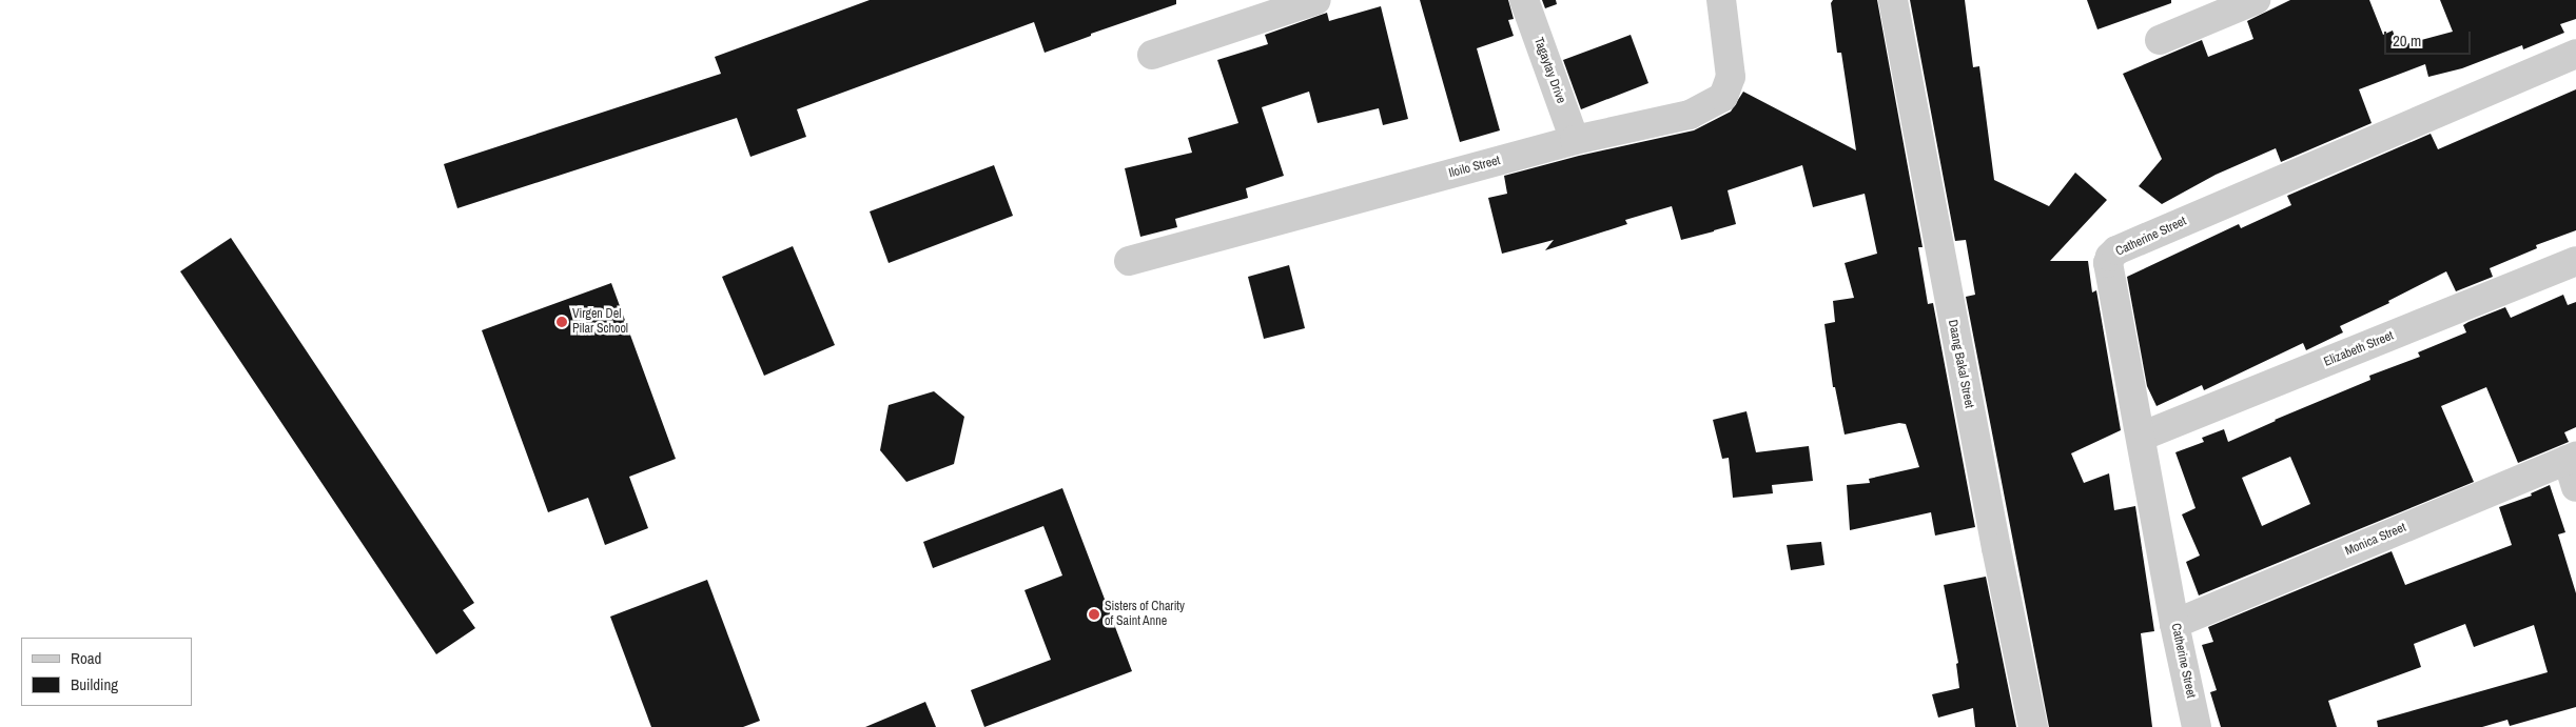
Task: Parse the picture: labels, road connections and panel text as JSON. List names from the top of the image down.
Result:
{
  "streets": {
    "street": [
      "Tagaytay Drive",
      "Iloilo Street",
      "Catherine Street",
      "Elizabeth Street",
      "Daang Bakal Street",
      "Monica Street"
    ]
  },
  "crossings": [
    ["Tagaytay Drive", "Iloilo Street"],
    ["Catherine Street", "Elizabeth Street"],
    ["Catherine Street", "Monica Street"]
  ],
  "places": ["Virgen Del Pilar School", "Sisters of Charity of Saint Anne"],
  "legend": ["Road", "Building"],
  "scale_bar": "20 m"
}
